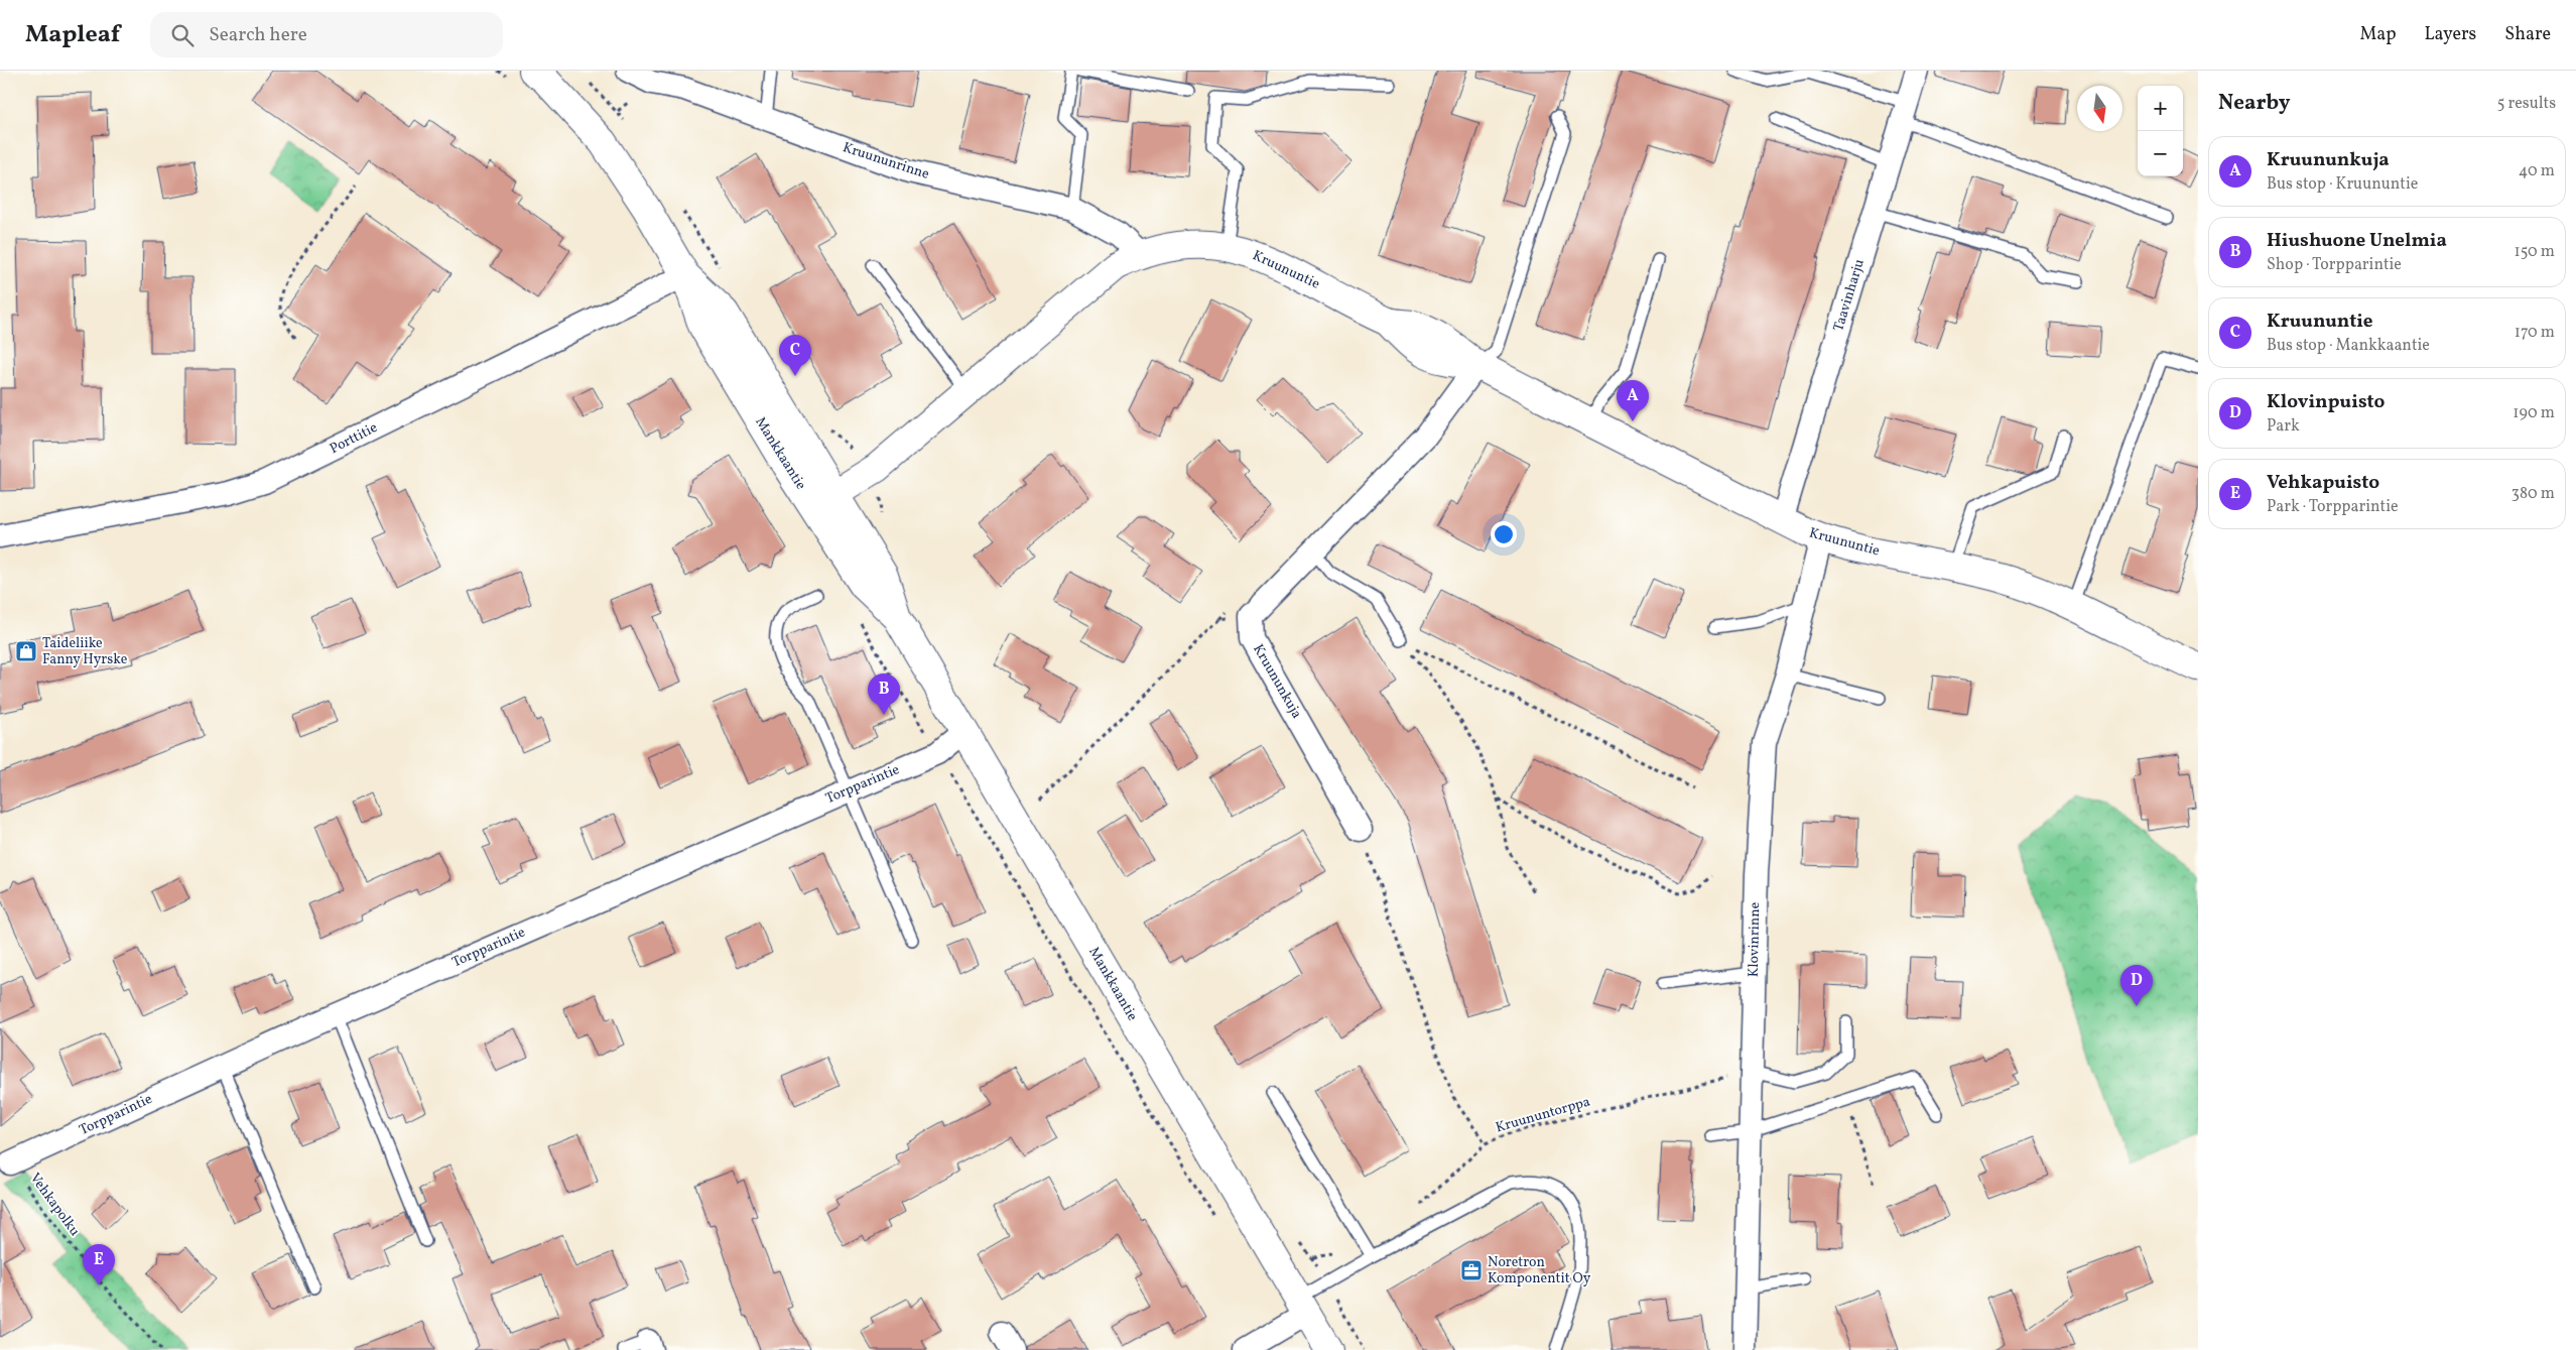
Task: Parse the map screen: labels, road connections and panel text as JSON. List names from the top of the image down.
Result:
{
  "streets": {
    "street": [
      "Kruununrinne",
      "Kruununtie",
      "Taavinharju",
      "Porttitie",
      "Mankkaantie",
      "Kruununkuja",
      "Torpparintie",
      "Klovinrinne"
    ],
    "path": ["Kruununtorppa", "Vehkapolku"]
  },
  "crossings": [
    ["Kruununrinne", "Kruununtie"],
    ["Kruununtie", "Taavinharju"],
    ["Kruununtie", "Mankkaantie"],
    ["Kruununtie", "Klovinrinne"],
    ["Porttitie", "Mankkaantie"],
    ["Mankkaantie", "Torpparintie"],
    ["Torpparintie", "Vehkapolku"],
    ["Klovinrinne", "Kruununtorppa"]
  ],
  "places": {
    "shop": ["Taideliike Fanny Hyrske"],
    "office": ["Noretron Komponentit Oy"]
  },
  "north": "bottom",
  "page": {
    "header": "Mapleaf",
    "search": "Search here",
    "nav": ["Map", "Layers", "Share"],
    "heading": ["Nearby", "5 results"],
    "map_buttons": ["+", "−"],
    "list": [
      {
        "mark": "A",
        "name": "Kruununkuja",
        "note": "Bus stop · Kruununtie",
        "value": "40 m"
      },
      {
        "mark": "B",
        "name": "Hiushuone Unelmia",
        "note": "Shop · Torpparintie",
        "value": "150 m"
      },
      {
        "mark": "C",
        "name": "Kruununtie",
        "note": "Bus stop · Mankkaantie",
        "value": "170 m"
      },
      {
        "mark": "D",
        "name": "Klovinpuisto",
        "note": "Park",
        "value": "190 m"
      },
      {
        "mark": "E",
        "name": "Vehkapuisto",
        "note": "Park · Torpparintie",
        "value": "380 m"
      }
    ],
    "pins": [
      "C",
      "A",
      "B",
      "D",
      "E"
    ]
  }
}
